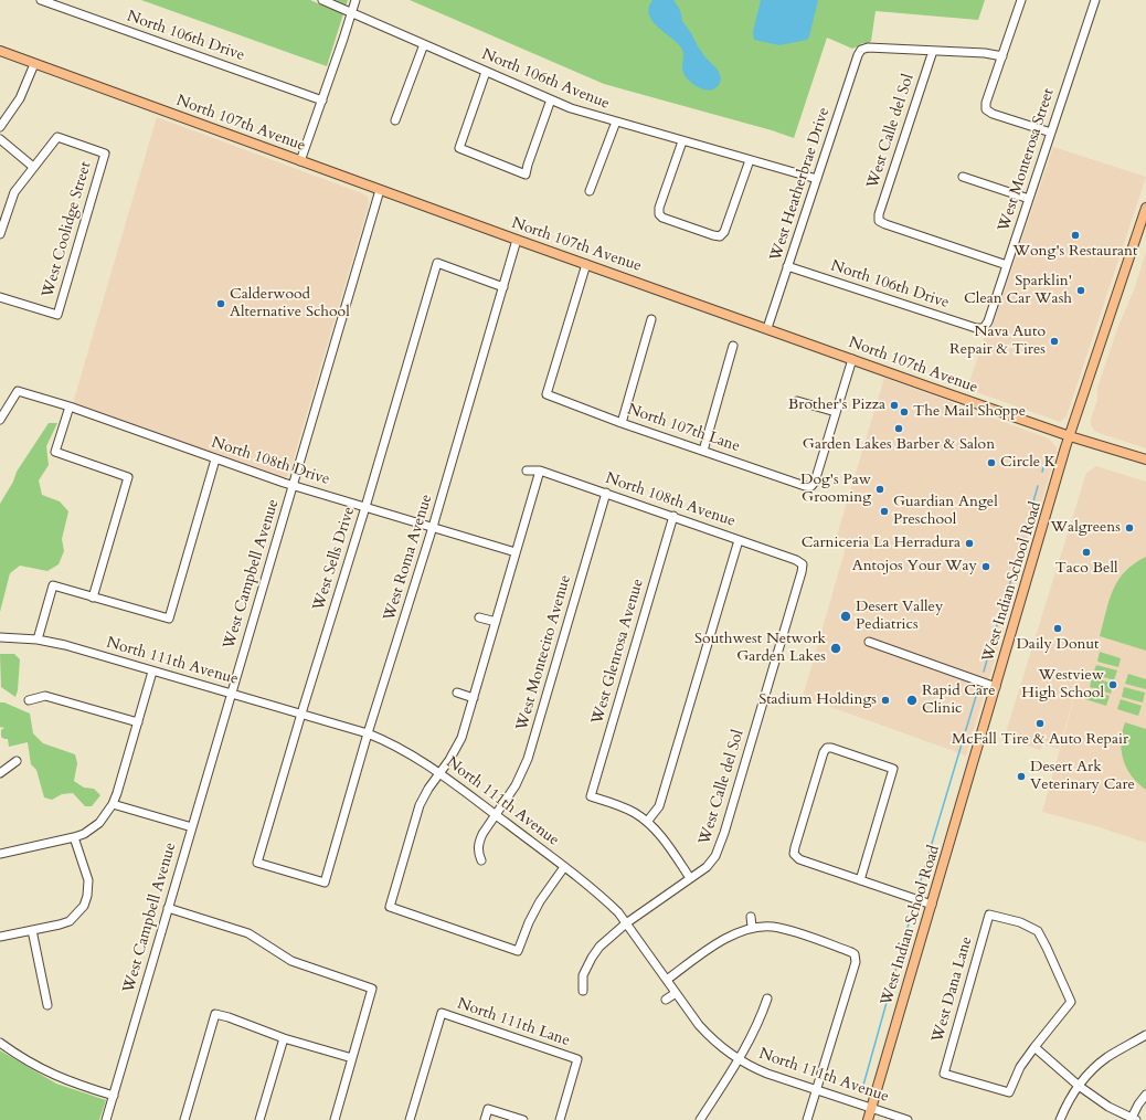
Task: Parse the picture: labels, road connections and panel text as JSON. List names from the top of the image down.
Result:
{
  "streets": {
    "main road": ["North 107th Avenue", "West Indian School Road"],
    "street": [
      "North 106th Drive",
      "North 106th Avenue",
      "West Calle del Sol",
      "West Monterosa Street",
      "West Heatherbrae Drive",
      "West Coolidge Street",
      "North 107th Lane",
      "North 108th Drive",
      "North 108th Avenue",
      "West Roma Avenue",
      "West Sells Drive",
      "West Campbell Avenue",
      "West Glenrosa Avenue",
      "West Montecito Avenue",
      "North 111th Avenue",
      "West Dana Lane",
      "North 111th Lane"
    ]
  },
  "crossings": [
    ["North 106th Drive", "West Monterosa Street"],
    ["North 106th Drive", "West Heatherbrae Drive"],
    ["North 106th Avenue", "West Heatherbrae Drive"],
    ["North 107th Avenue", "West Heatherbrae Drive"],
    ["North 107th Avenue", "North 107th Lane"],
    ["North 107th Avenue", "West Roma Avenue"],
    ["North 107th Avenue", "West Campbell Avenue"],
    ["North 107th Avenue", "West Indian School Road"],
    ["West Calle del Sol", "West Monterosa Street"],
    ["West Calle del Sol", "West Heatherbrae Drive"],
    ["West Calle del Sol", "North 108th Avenue"],
    ["West Calle del Sol", "North 111th Avenue"],
    ["North 108th Drive", "West Roma Avenue"],
    ["North 108th Drive", "West Sells Drive"],
    ["North 108th Drive", "West Campbell Avenue"],
    ["North 108th Avenue", "West Glenrosa Avenue"],
    ["North 108th Avenue", "West Montecito Avenue"],
    ["West Roma Avenue", "West Sells Drive"],
    ["West Roma Avenue", "North 111th Avenue"],
    ["West Sells Drive", "North 111th Avenue"],
    ["West Campbell Avenue", "North 111th Avenue"],
    ["West Indian School Road", "North 111th Avenue"],
    ["West Montecito Avenue", "North 111th Avenue"]
  ],
  "places": [
    "Wong's Restaurant",
    "Sparklin' Clean Car Wash",
    "Calderwood Alternative School",
    "Nava Auto Repair & Tires",
    "Brother's Pizza",
    "The Mail Shoppe",
    "Garden Lakes Barber & Salon",
    "Circle K",
    "Dog's Paw Grooming",
    "Guardian Angel Preschool",
    "Walgreens",
    "Carniceria La Herradura",
    "Taco Bell",
    "Antojos Your Way",
    "Desert Valley Pediatrics",
    "Daily Donut",
    "Southwest Network Garden Lakes",
    "Westview High School",
    "Stadium Holdings",
    "Rapid Care Clinic",
    "McFall Tire & Auto Repair",
    "Desert Ark Veterinary Care"
  ]
}
